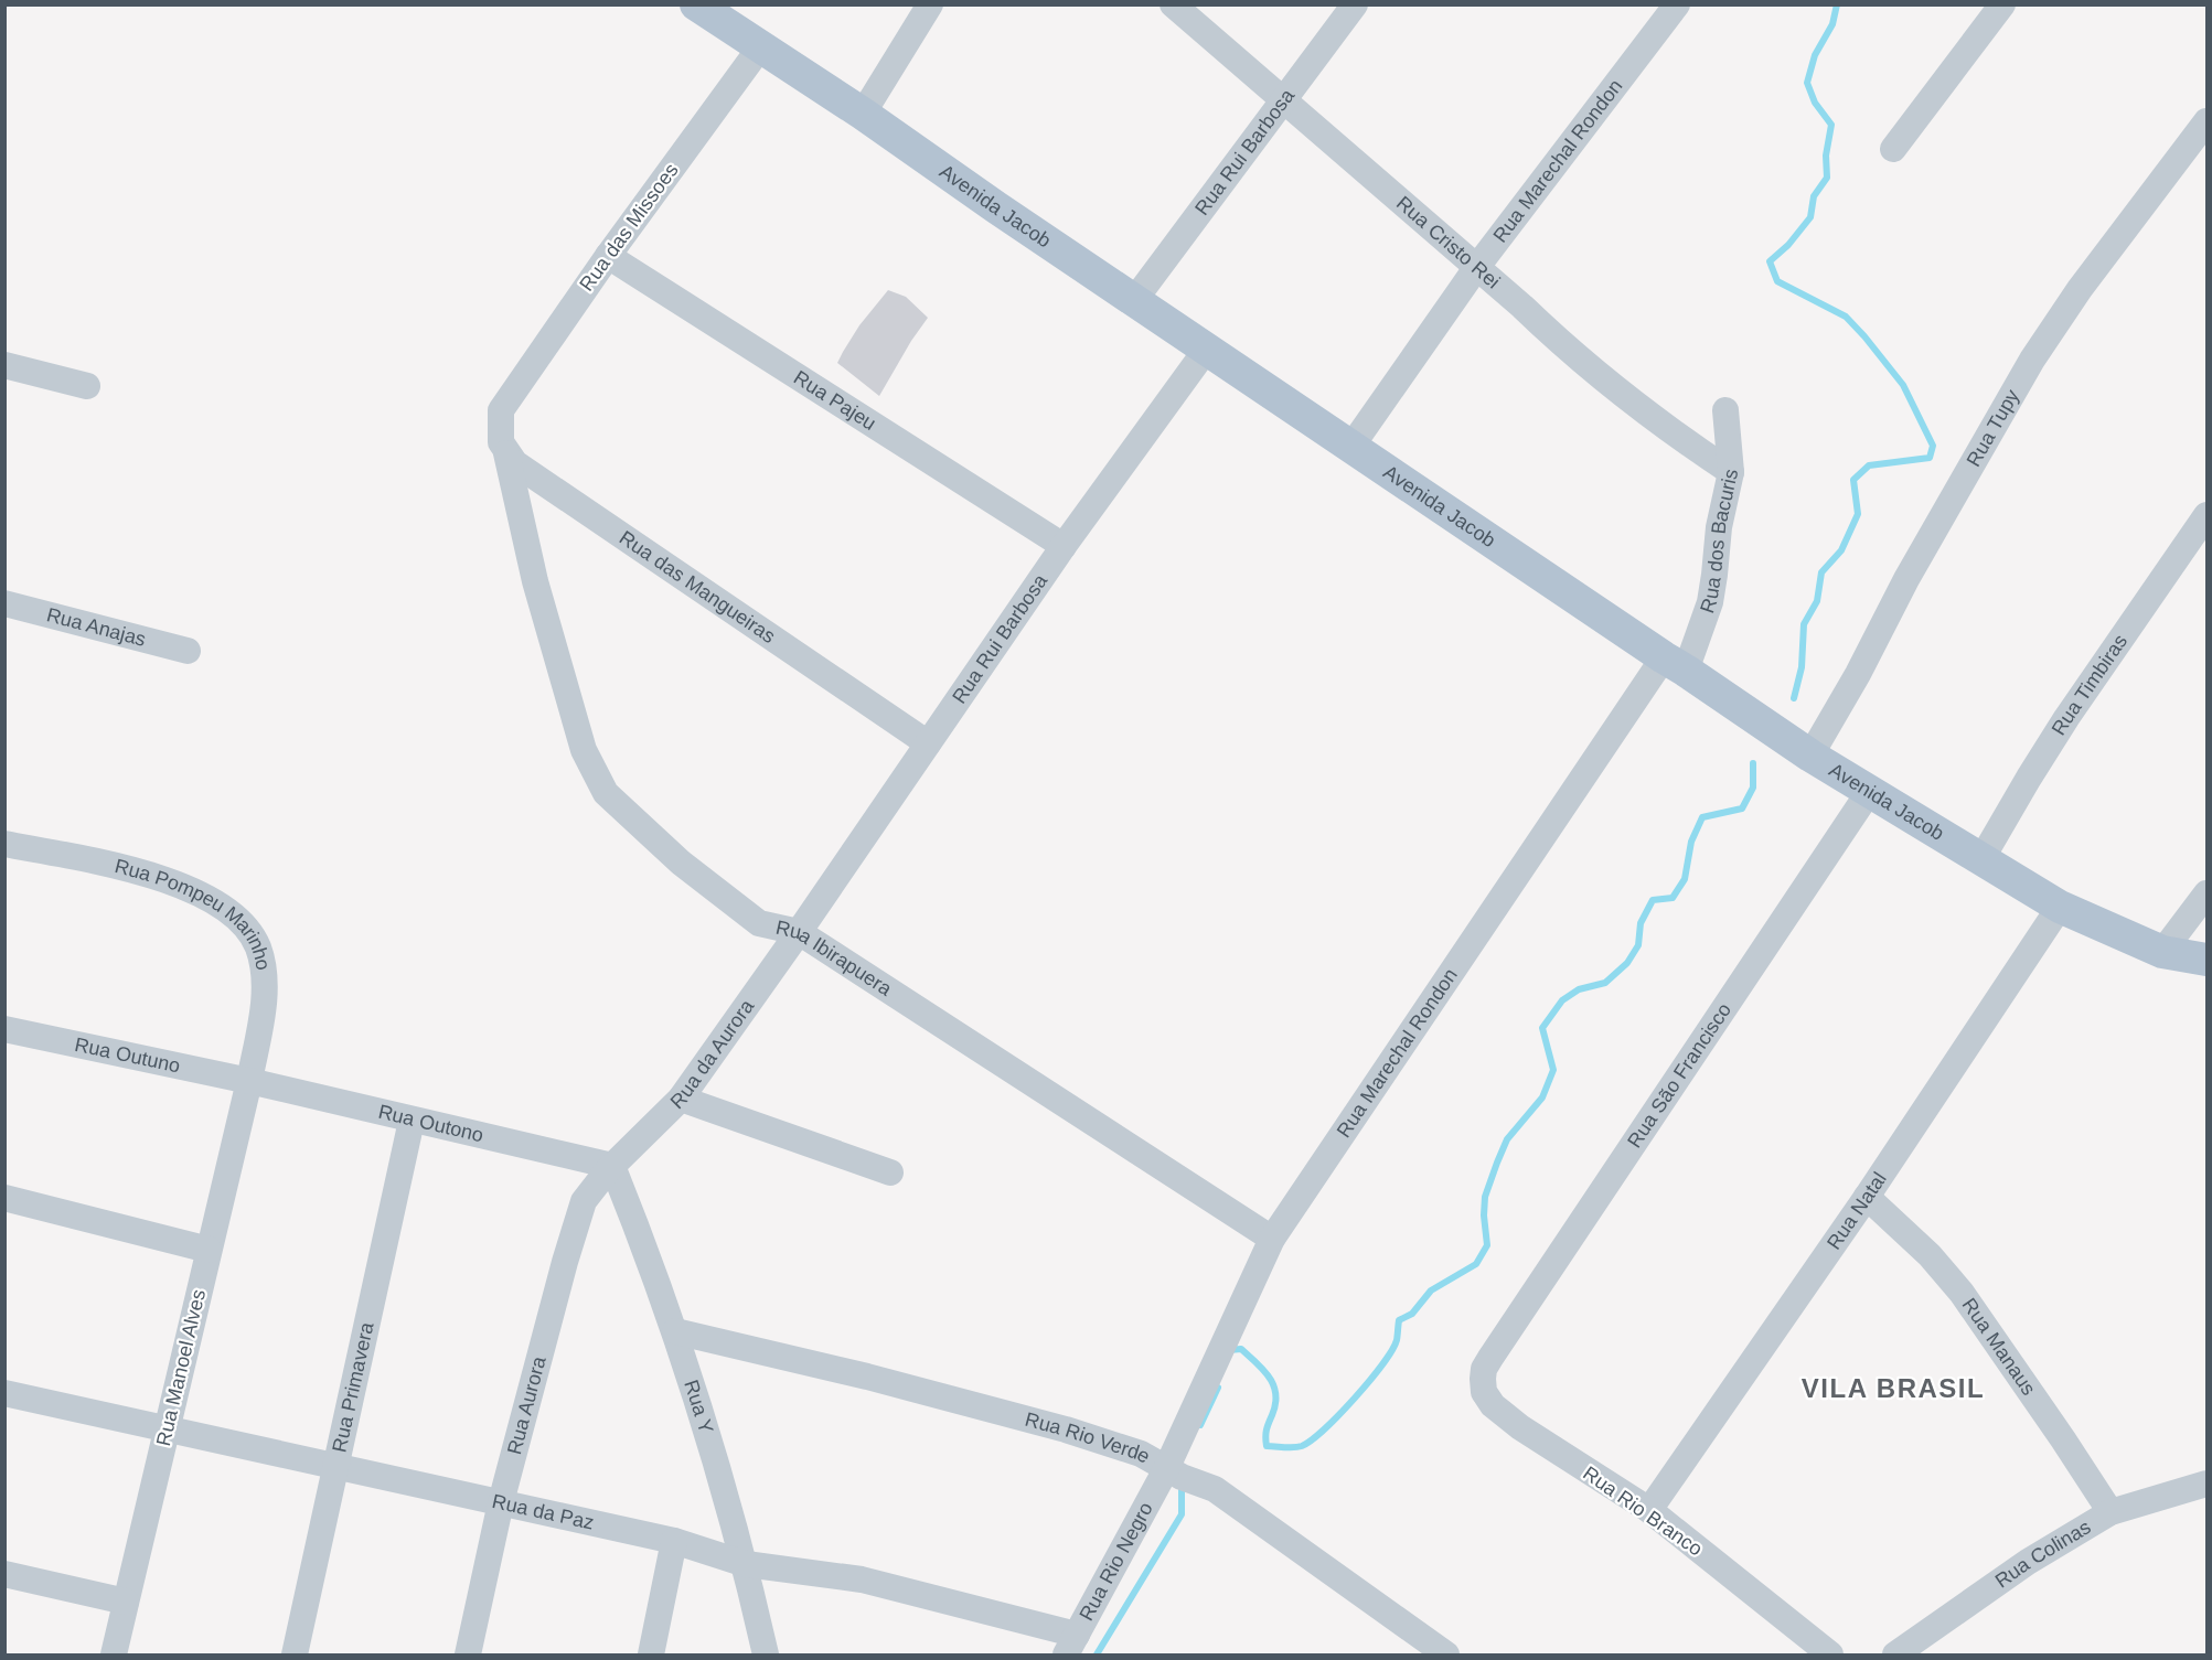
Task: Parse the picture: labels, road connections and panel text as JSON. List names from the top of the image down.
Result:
{
  "streets": {
    "main road": ["Avenida Jacob"],
    "street": [
      "Rua Rui Barbosa",
      "Rua Marechal Rondon",
      "Rua das Missoes",
      "Rua Cristo Rei",
      "Rua Pajeu",
      "Rua Tupy",
      "Rua dos Bacuris",
      "Rua das Mangueiras",
      "Rua Anajas",
      "Rua Timbiras",
      "Rua Pompeu Marinho",
      "Rua Ibirapuera",
      "Rua da Aurora",
      "Rua Outuno",
      "Rua São Francisco",
      "Rua Outono",
      "Rua Natal",
      "Rua Manaus",
      "Rua Manoel Alves",
      "Rua Primavera",
      "Rua Aurora",
      "Rua Y",
      "Rua Rio Verde",
      "Rua da Paz",
      "Rua Rio Branco",
      "Rua Colinas",
      "Rua Rio Negro"
    ]
  },
  "crossings": [
    ["Rua Rui Barbosa", "Avenida Jacob"],
    ["Rua Rui Barbosa", "Rua Cristo Rei"],
    ["Rua Rui Barbosa", "Rua Pajeu"],
    ["Rua Rui Barbosa", "Rua das Mangueiras"],
    ["Rua Rui Barbosa", "Rua Ibirapuera"],
    ["Rua Rui Barbosa", "Rua da Aurora"],
    ["Rua Marechal Rondon", "Avenida Jacob"],
    ["Rua Marechal Rondon", "Rua Cristo Rei"],
    ["Rua Marechal Rondon", "Rua dos Bacuris"],
    ["Rua Marechal Rondon", "Rua Ibirapuera"],
    ["Rua Marechal Rondon", "Rua Rio Verde"],
    ["Rua Marechal Rondon", "Rua Rio Negro"],
    ["Avenida Jacob", "Rua das Missoes"],
    ["Avenida Jacob", "Rua Tupy"],
    ["Avenida Jacob", "Rua dos Bacuris"],
    ["Avenida Jacob", "Rua Timbiras"],
    ["Avenida Jacob", "Rua São Francisco"],
    ["Avenida Jacob", "Rua Natal"],
    ["Rua das Missoes", "Rua Pajeu"],
    ["Rua das Missoes", "Rua das Mangueiras"],
    ["Rua das Missoes", "Rua Ibirapuera"],
    ["Rua Cristo Rei", "Rua dos Bacuris"],
    ["Rua das Mangueiras", "Rua Ibirapuera"],
    ["Rua Pompeu Marinho", "Rua Outuno"],
    ["Rua Pompeu Marinho", "Rua Outono"],
    ["Rua Pompeu Marinho", "Rua Manoel Alves"],
    ["Rua Ibirapuera", "Rua da Aurora"],
    ["Rua da Aurora", "Rua Outono"],
    ["Rua da Aurora", "Rua Aurora"],
    ["Rua da Aurora", "Rua Y"],
    ["Rua Outuno", "Rua Outono"],
    ["Rua Outuno", "Rua Manoel Alves"],
    ["Rua São Francisco", "Rua Rio Branco"],
    ["Rua Outono", "Rua Manoel Alves"],
    ["Rua Outono", "Rua Primavera"],
    ["Rua Outono", "Rua Aurora"],
    ["Rua Outono", "Rua Y"],
    ["Rua Natal", "Rua Manaus"],
    ["Rua Natal", "Rua Rio Branco"],
    ["Rua Manaus", "Rua Colinas"],
    ["Rua Manoel Alves", "Rua da Paz"],
    ["Rua Primavera", "Rua da Paz"],
    ["Rua Aurora", "Rua Y"],
    ["Rua Aurora", "Rua da Paz"],
    ["Rua Y", "Rua Rio Verde"],
    ["Rua Y", "Rua da Paz"],
    ["Rua Rio Verde", "Rua Rio Negro"],
    ["Rua da Paz", "Rua Rio Negro"]
  ],
  "districts": ["VILA BRASIL"]
}
